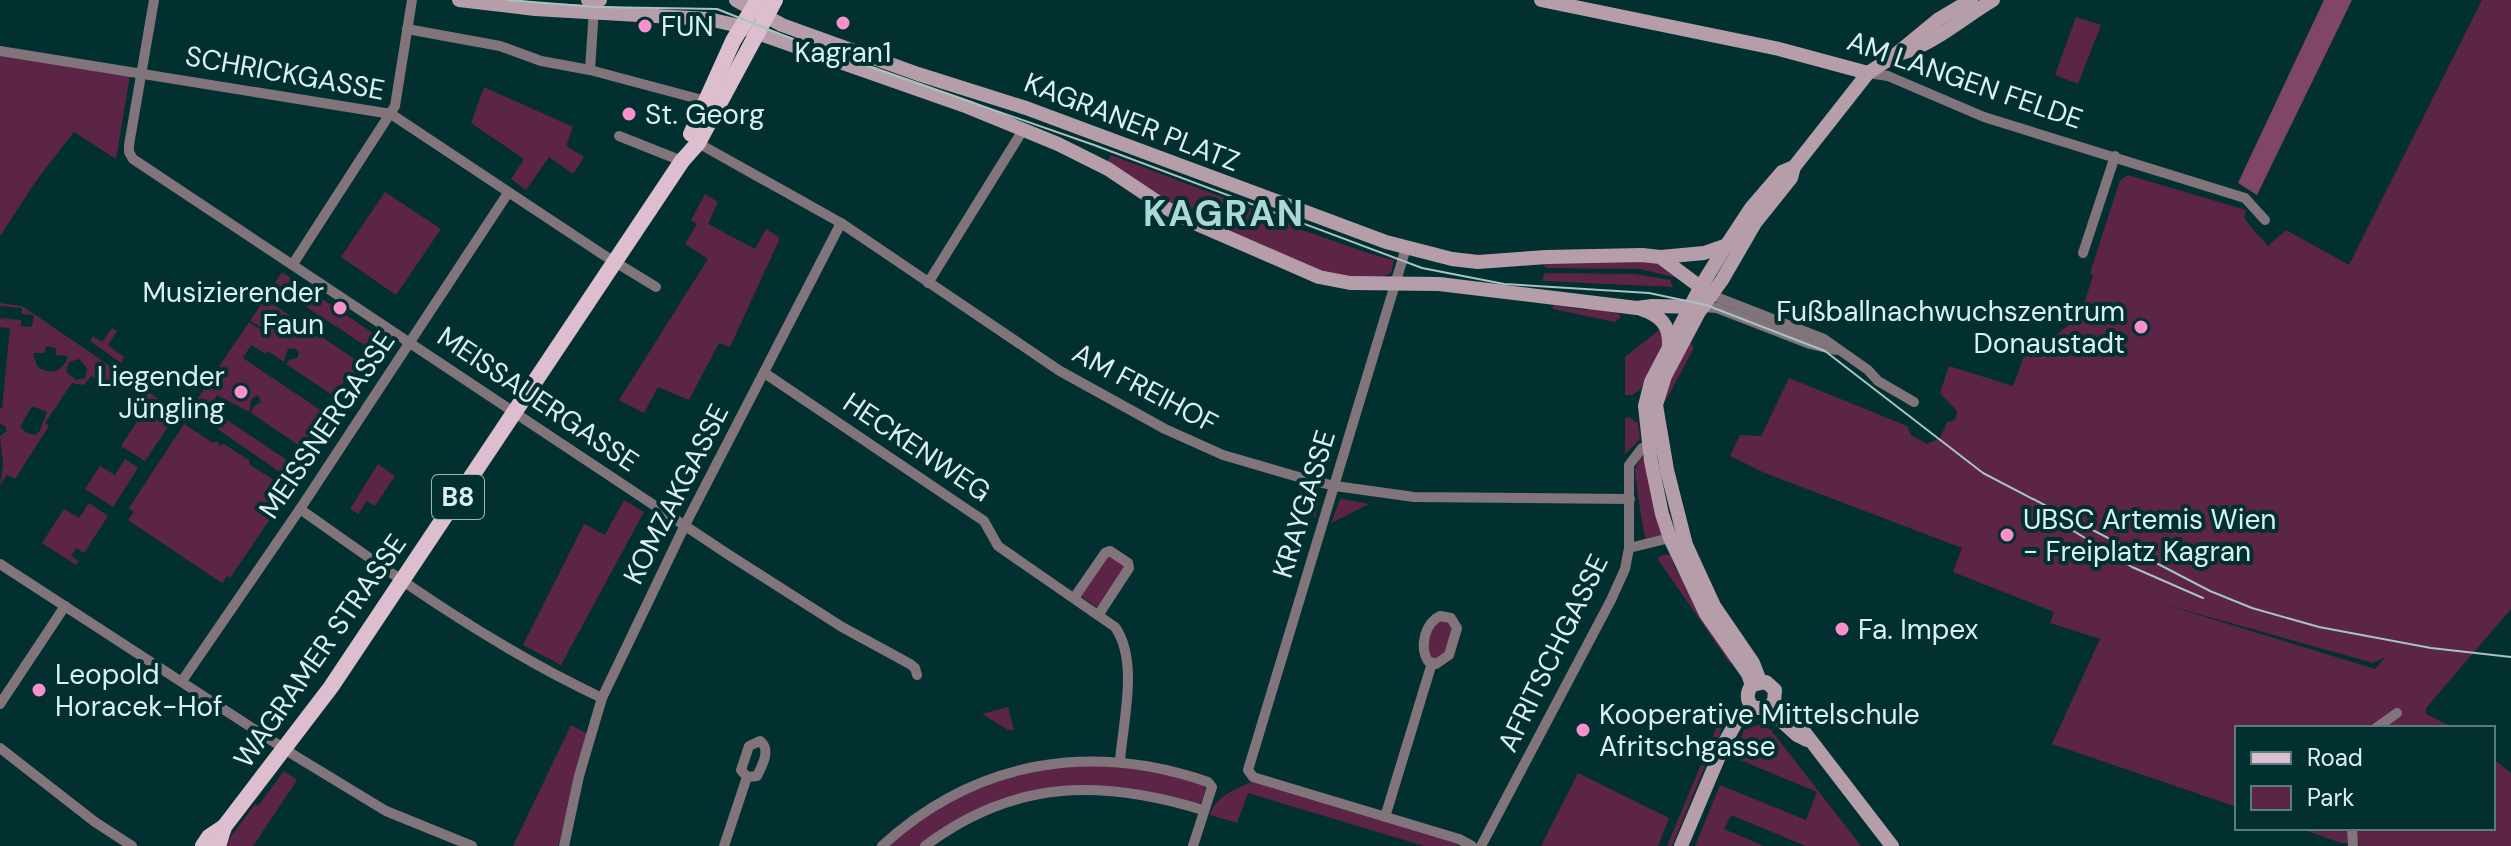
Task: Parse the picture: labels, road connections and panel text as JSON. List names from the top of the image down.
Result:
{
  "streets": {
    "main road": [
      "AM LANGEN FELDE",
      "KAGRANER PLATZ",
      "B8",
      "WAGRAMER STRASSE"
    ],
    "street": [
      "SCHRICKGASSE",
      "AM FREIHOF",
      "MEISSAUERGASSE",
      "MEISSNERGASSE",
      "HECKENWEG",
      "KOMZAKGASSE",
      "KRAYGASSE",
      "AFRITSCHGASSE"
    ]
  },
  "crossings": [
    ["SCHRICKGASSE", "MEISSAUERGASSE"],
    ["SCHRICKGASSE", "MEISSNERGASSE"],
    ["SCHRICKGASSE", "WAGRAMER STRASSE"],
    ["KAGRANER PLATZ", "KRAYGASSE"],
    ["KAGRANER PLATZ", "WAGRAMER STRASSE"],
    ["AM FREIHOF", "KOMZAKGASSE"],
    ["AM FREIHOF", "KRAYGASSE"],
    ["AM FREIHOF", "WAGRAMER STRASSE"],
    ["AM FREIHOF", "AFRITSCHGASSE"],
    ["MEISSAUERGASSE", "MEISSNERGASSE"],
    ["MEISSAUERGASSE", "KOMZAKGASSE"],
    ["MEISSAUERGASSE", "WAGRAMER STRASSE"],
    ["HECKENWEG", "KOMZAKGASSE"]
  ],
  "districts": ["KAGRAN"],
  "places": [
    "Kagran1",
    "FUN",
    "St. Georg",
    "Musizierender Faun",
    "Fußballnachwuchszentrum Donaustadt",
    "Liegender Jüngling",
    "UBSC Artemis Wien - Freiplatz Kagran",
    "Fa. Impex",
    "Leopold Horacek-Hof",
    "Kooperative Mittelschule Afritschgasse"
  ],
  "legend": ["Road", "Park"]
}
